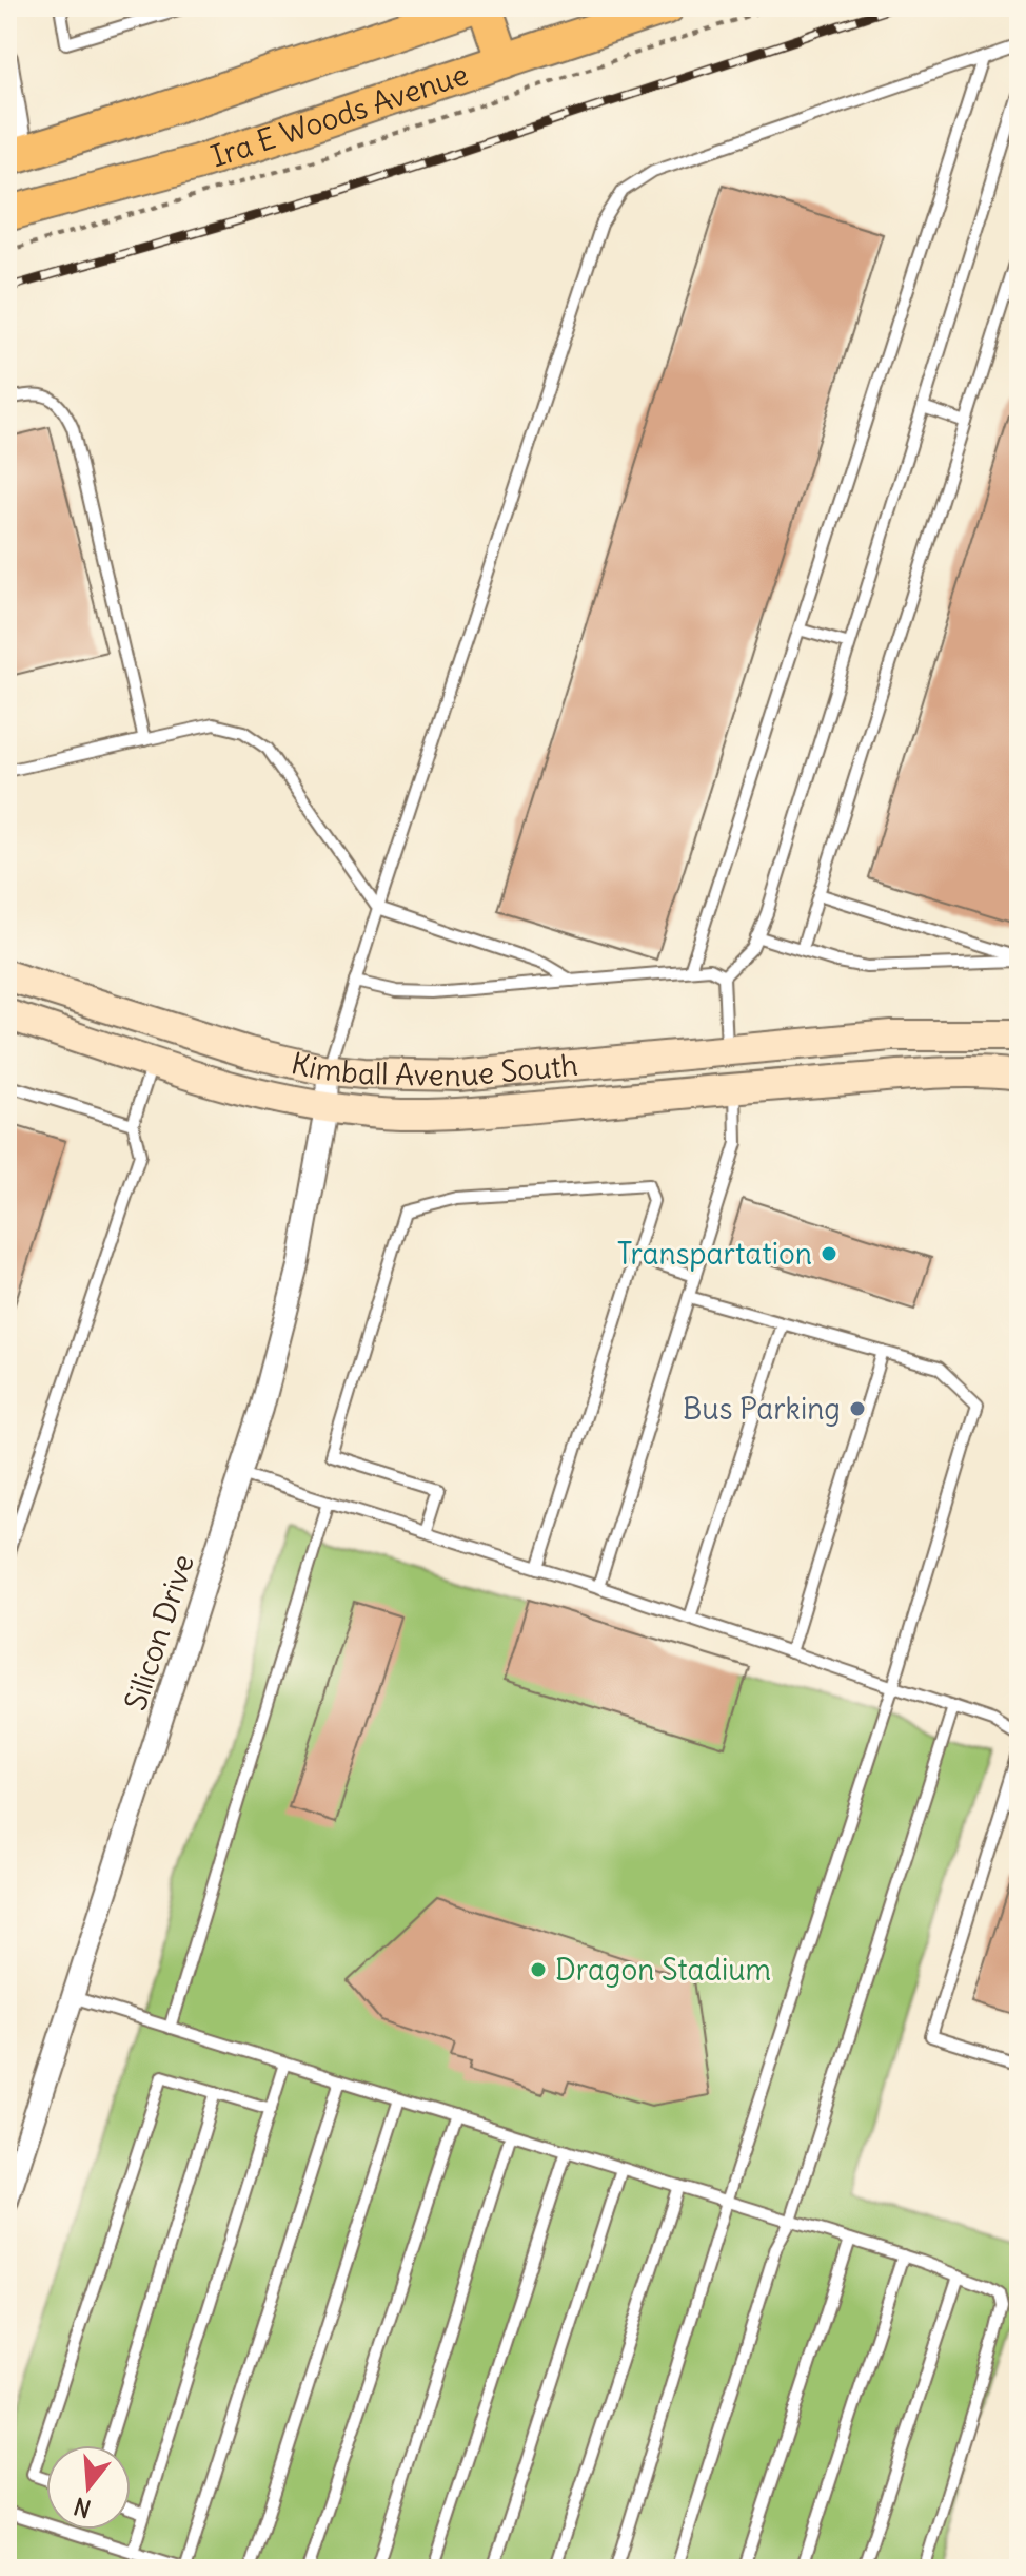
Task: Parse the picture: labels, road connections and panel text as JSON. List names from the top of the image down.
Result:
{
  "streets": {
    "main road": ["Ira E Woods Avenue", "Kimball Avenue South"],
    "street": ["Silicon Drive"]
  },
  "crossings": [
    ["Kimball Avenue South", "Silicon Drive"]
  ],
  "places": ["Transpartation", "Bus Parking", "Dragon Stadium"],
  "north": "bottom"
}
